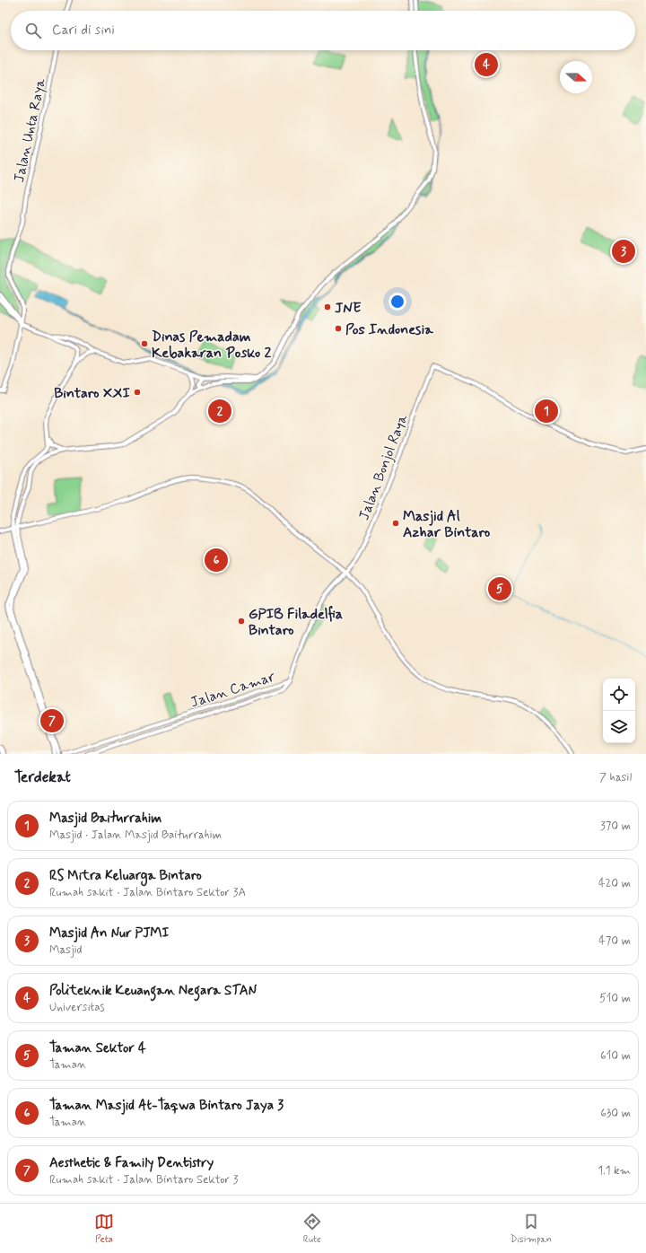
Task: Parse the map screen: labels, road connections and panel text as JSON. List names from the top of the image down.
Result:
{
  "streets": {
    "main road": ["Jalan Unta Raya", "Jalan Bonjol Raya", "Jalan Camar"]
  },
  "crossings": [
    ["Jalan Bonjol Raya", "Jalan Camar"]
  ],
  "places": [
    "JNE",
    "Pos Indonesia",
    "Dinas Pemadam Kebakaran Posko 2",
    "Bintaro XXI",
    "Masjid Al Azhar Bintaro",
    "GPIB Filadelfia Bintaro"
  ],
  "north": "right",
  "page": {
    "search": "Cari di sini",
    "pins": [
      "4",
      "3",
      "1",
      "2",
      "6",
      "5",
      "7"
    ],
    "heading": ["Terdekat", "7 hasil"],
    "list": [
      {
        "mark": "1",
        "name": "Masjid Baiturrahim",
        "note": "Masjid · Jalan Masjid Baiturrahim",
        "value": "370 m"
      },
      {
        "mark": "2",
        "name": "RS Mitra Keluarga Bintaro",
        "note": "Rumah sakit · Jalan Bintaro Sektor 3A",
        "value": "420 m"
      },
      {
        "mark": "3",
        "name": "Masjid An Nur PJMI",
        "note": "Masjid",
        "value": "470 m"
      },
      {
        "mark": "4",
        "name": "Politeknik Keuangan Negara STAN",
        "note": "Universitas",
        "value": "510 m"
      },
      {
        "mark": "5",
        "name": "Taman Sektor 4",
        "note": "Taman",
        "value": "610 m"
      },
      {
        "mark": "6",
        "name": "Taman Masjid At-Taqwa Bintaro Jaya 3",
        "note": "Taman",
        "value": "630 m"
      },
      {
        "mark": "7",
        "name": "Aesthetic & Family Dentistry",
        "note": "Rumah sakit · Jalan Bintaro Sektor 3",
        "value": "1.1 km"
      }
    ],
    "nav": ["Peta", "Rute", "Disimpan"]
  }
}
